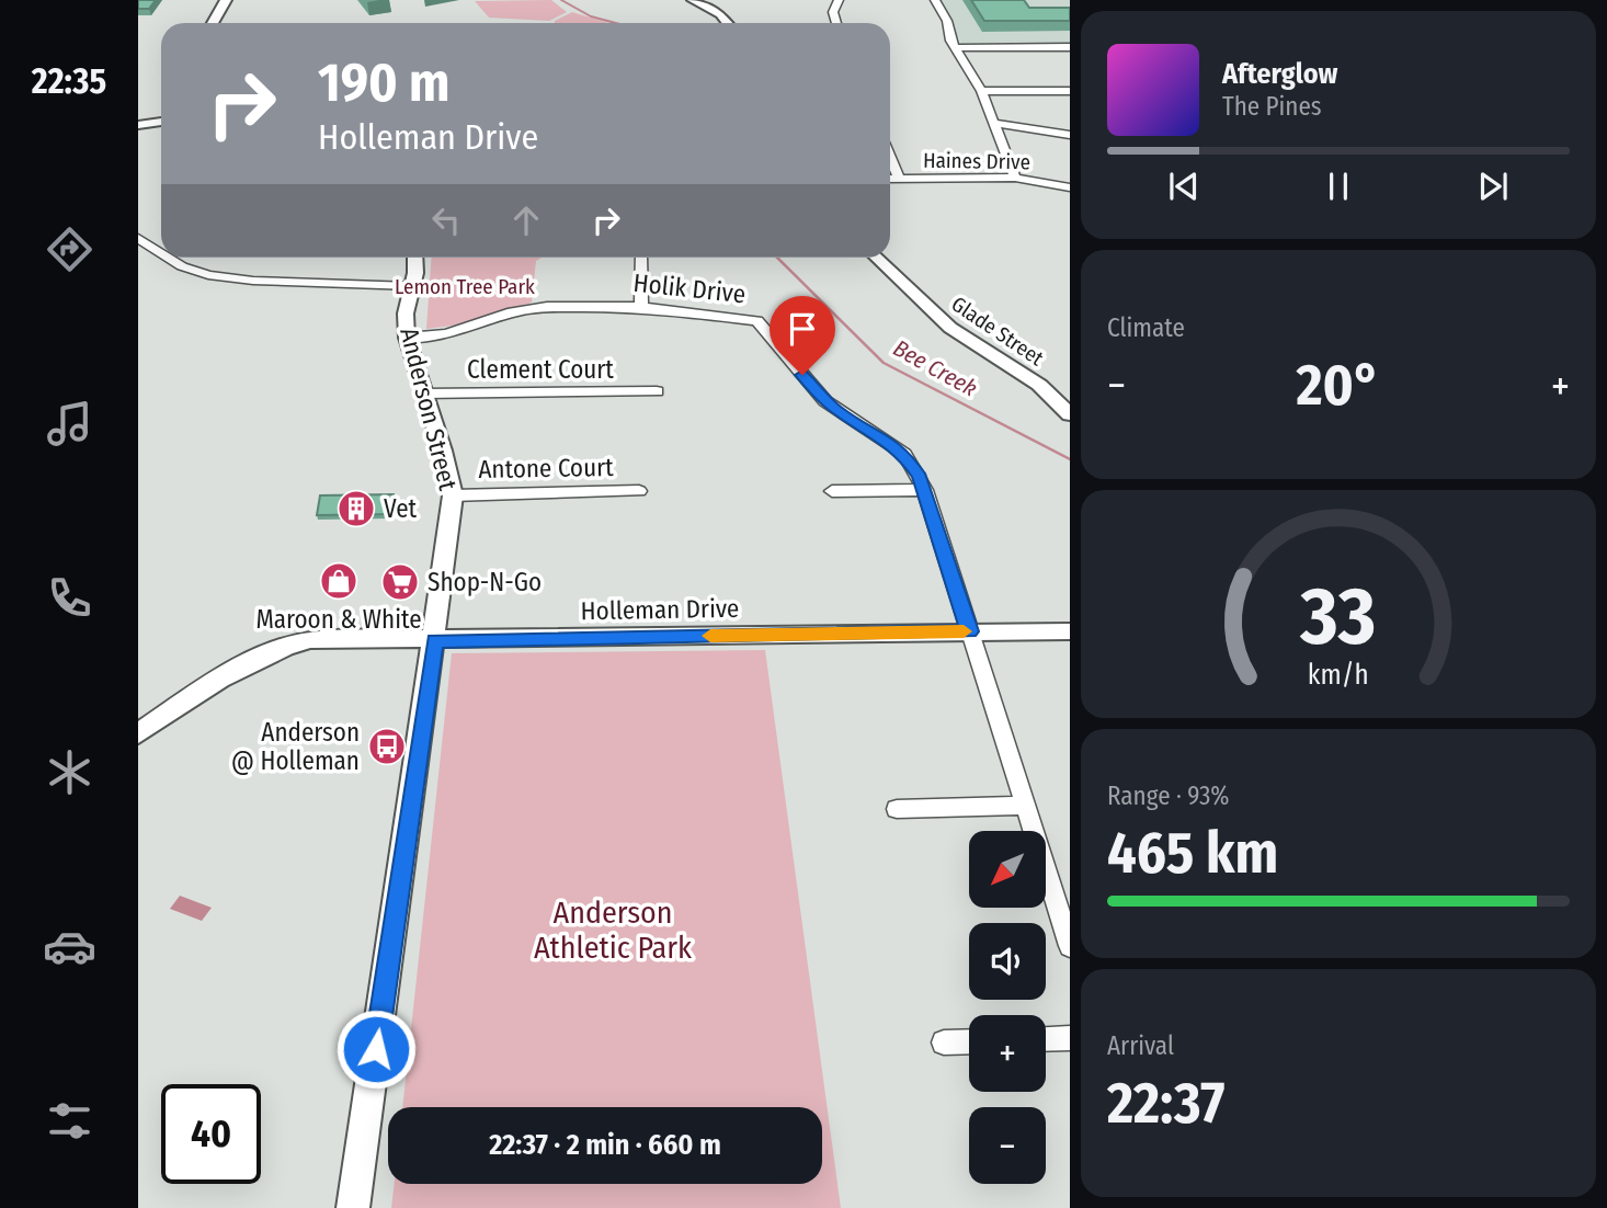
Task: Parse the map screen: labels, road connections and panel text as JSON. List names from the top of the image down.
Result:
{
  "streets": {
    "street": [
      "Haines Drive",
      "Holik Drive",
      "Glade Street",
      "Clement Court",
      "Anderson Street",
      "Antone Court",
      "Holleman Drive"
    ]
  },
  "crossings": [
    ["Holik Drive", "Anderson Street"],
    ["Holik Drive", "Holleman Drive"],
    ["Clement Court", "Anderson Street"],
    ["Anderson Street", "Antone Court"],
    ["Anderson Street", "Holleman Drive"]
  ],
  "water": ["Bee Creek"],
  "parks": ["Lemon Tree Park", "Anderson Athletic Park"],
  "places": {
    "building": ["Vet"],
    "shop": ["Maroon & White"],
    "supermarket": ["Shop-N-Go"],
    "bus stop": ["Anderson @ Holleman"]
  },
  "north": "bottom left",
  "page": {
    "tabs": "22:35",
    "turn": ["190 m", "Holleman Drive"],
    "song": ["Afterglow", "The Pines"],
    "tile": [
      "Climate",
      ["Range · 93%", "465 km"],
      ["Arrival", "22:37"]
    ],
    "heat": ["−", "20°", "+"],
    "map_buttons": ["+", "−"],
    "limit": "40",
    "trip": "22:37 · 2 min · 660 m",
    "gauge": ["33", "km/h"]
  }
}
